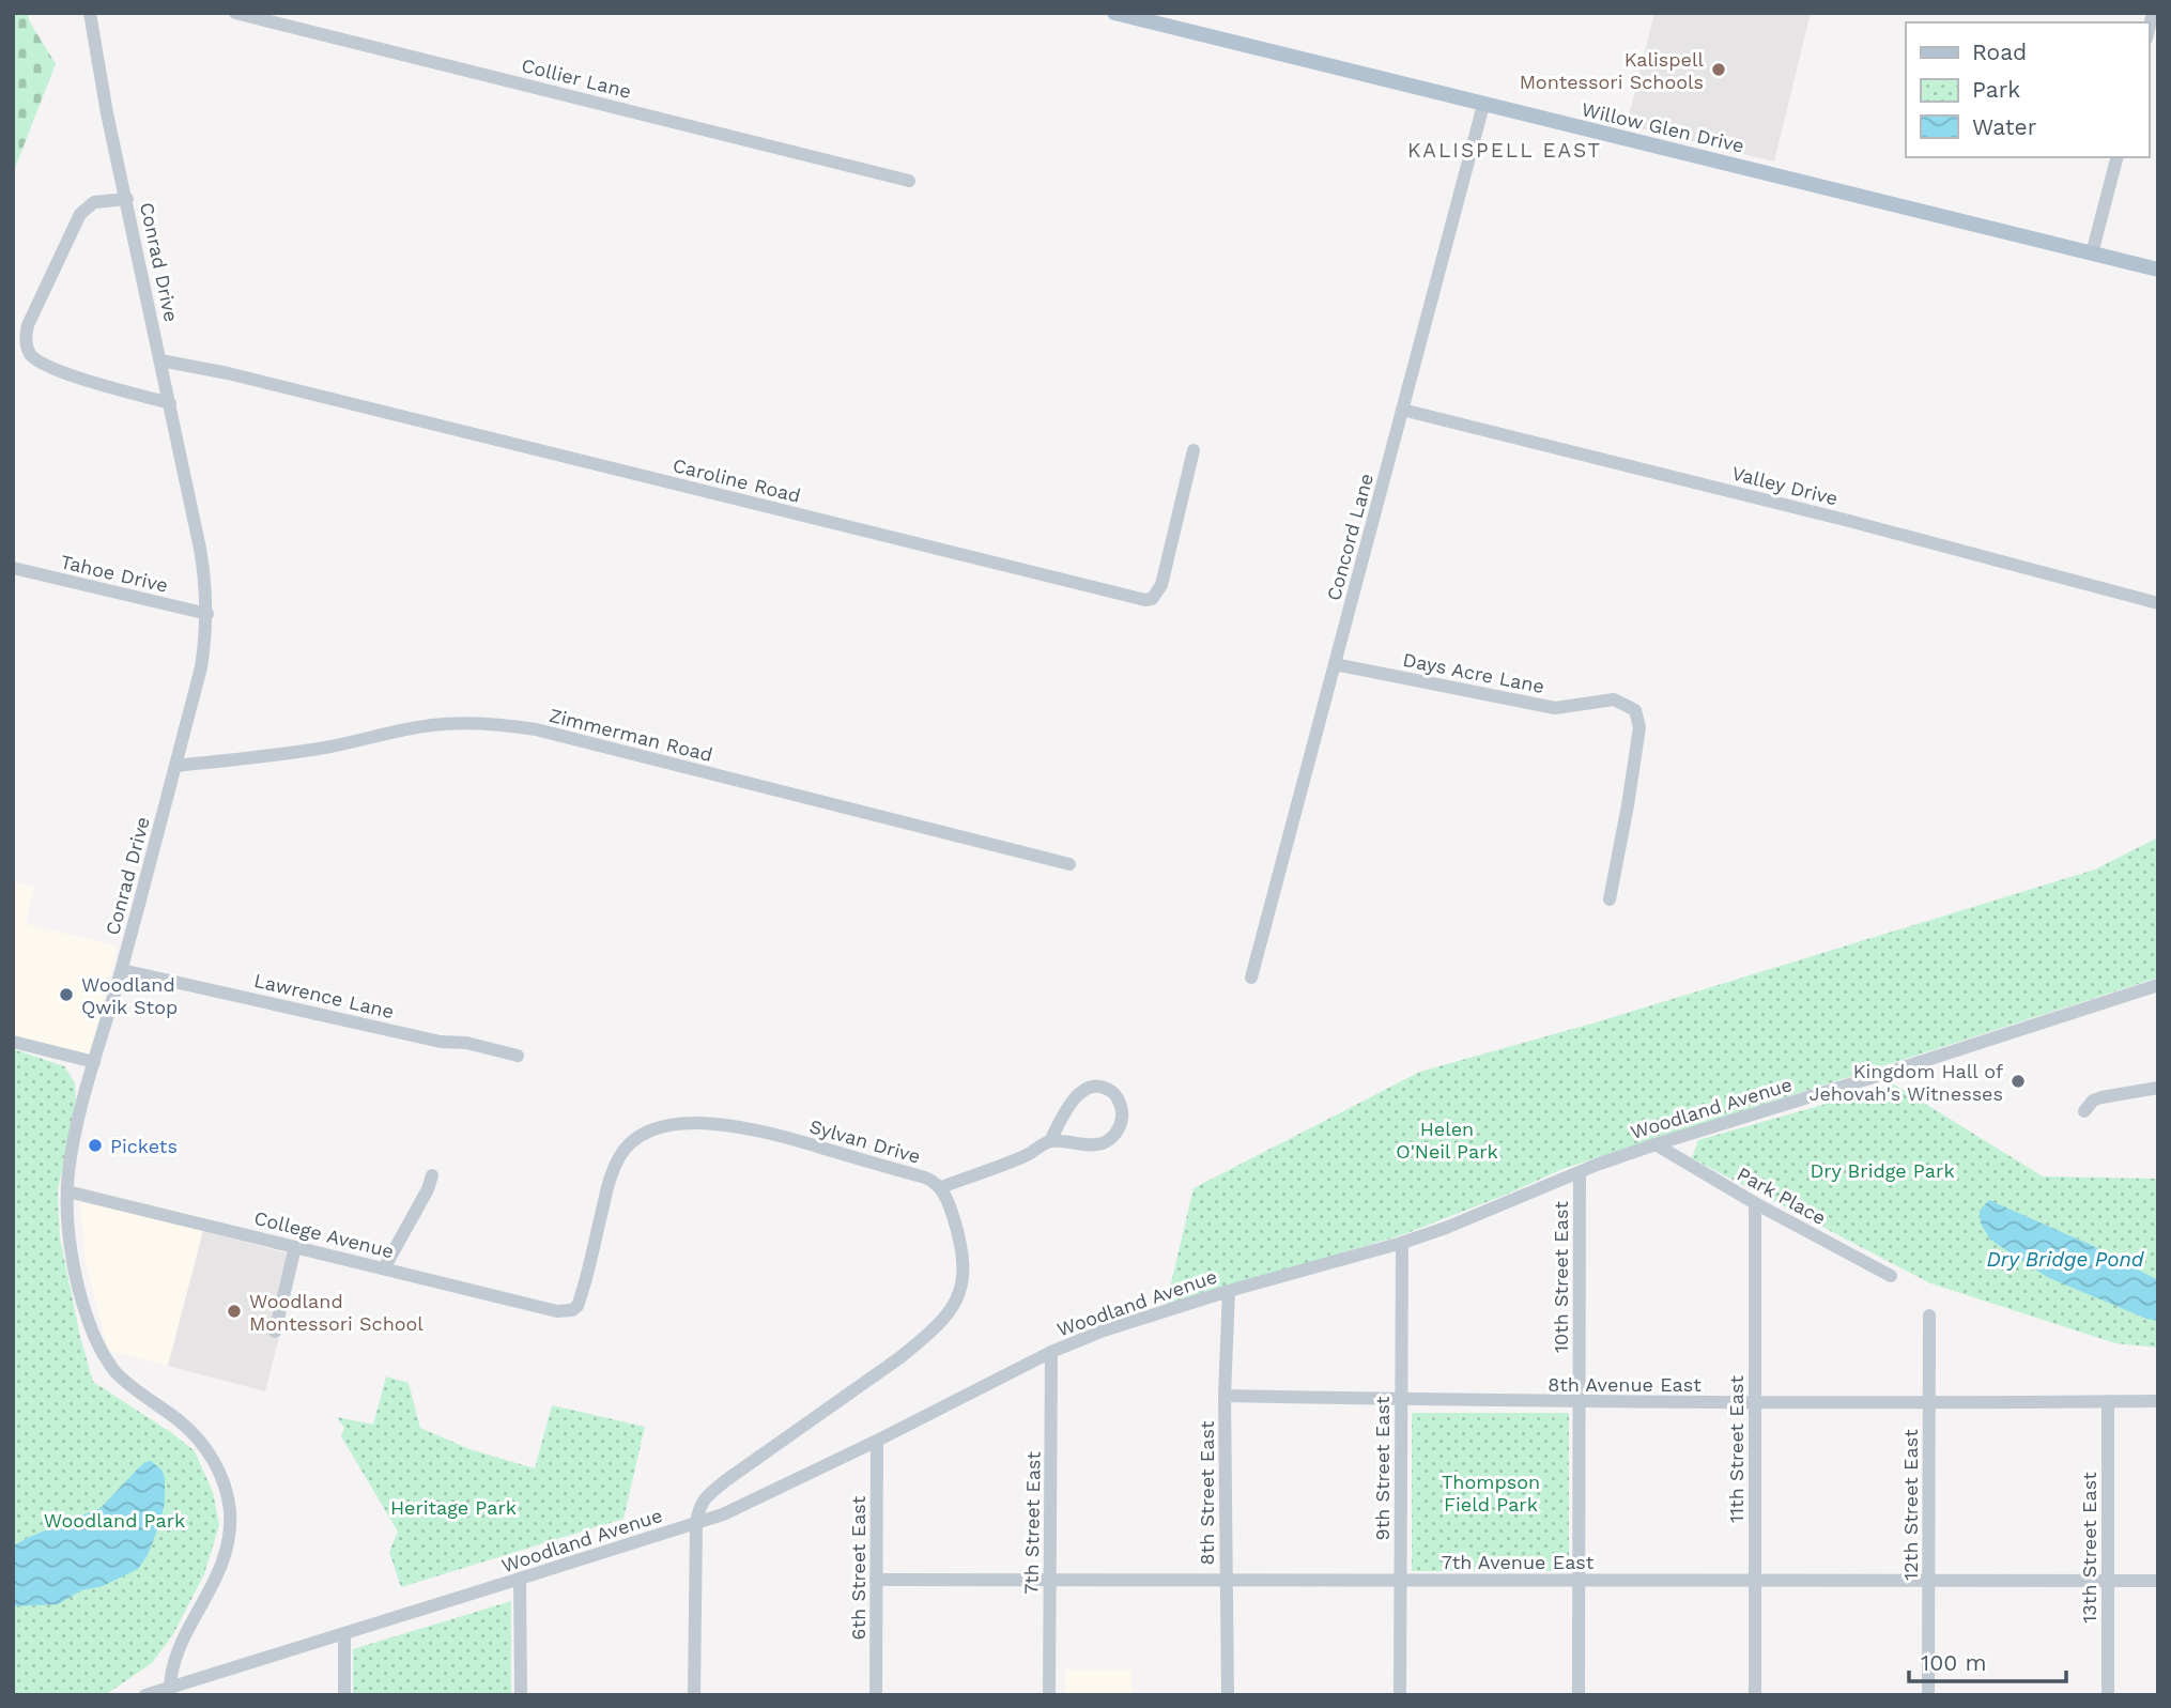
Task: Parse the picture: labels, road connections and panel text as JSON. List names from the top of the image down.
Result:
{
  "streets": {
    "main road": ["Willow Glen Drive"],
    "street": [
      "Collier Lane",
      "Conrad Drive",
      "Caroline Road",
      "Valley Drive",
      "Concord Lane",
      "Tahoe Drive",
      "Days Acre Lane",
      "Zimmerman Road",
      "Lawrence Lane",
      "Woodland Avenue",
      "Sylvan Drive",
      "Park Place",
      "College Avenue",
      "10th Street East",
      "8th Avenue East",
      "11th Street East",
      "9th Street East",
      "8th Street East",
      "12th Street East",
      "7th Street East",
      "13th Street East",
      "7th Avenue East",
      "6th Street East"
    ]
  },
  "crossings": [
    ["Willow Glen Drive", "Concord Lane"],
    ["Conrad Drive", "Caroline Road"],
    ["Conrad Drive", "Tahoe Drive"],
    ["Conrad Drive", "Zimmerman Road"],
    ["Conrad Drive", "Lawrence Lane"],
    ["Conrad Drive", "Woodland Avenue"],
    ["Conrad Drive", "College Avenue"],
    ["Valley Drive", "Concord Lane"],
    ["Concord Lane", "Days Acre Lane"],
    ["Woodland Avenue", "Park Place"],
    ["Woodland Avenue", "10th Street East"],
    ["Woodland Avenue", "9th Street East"],
    ["Woodland Avenue", "8th Street East"],
    ["Woodland Avenue", "7th Street East"],
    ["Woodland Avenue", "6th Street East"],
    ["Sylvan Drive", "College Avenue"],
    ["Park Place", "11th Street East"],
    ["10th Street East", "8th Avenue East"],
    ["10th Street East", "7th Avenue East"],
    ["8th Avenue East", "11th Street East"],
    ["8th Avenue East", "9th Street East"],
    ["8th Avenue East", "8th Street East"],
    ["8th Avenue East", "12th Street East"],
    ["8th Avenue East", "13th Street East"],
    ["11th Street East", "7th Avenue East"],
    ["9th Street East", "7th Avenue East"],
    ["8th Street East", "7th Avenue East"],
    ["12th Street East", "7th Avenue East"],
    ["7th Street East", "7th Avenue East"],
    ["13th Street East", "7th Avenue East"],
    ["7th Avenue East", "6th Street East"]
  ],
  "districts": ["KALISPELL EAST"],
  "water": ["Dry Bridge Pond"],
  "parks": [
    "Helen O'Neil Park",
    "Dry Bridge Park",
    "Thompson Field Park",
    "Heritage Park",
    "Woodland Park"
  ],
  "places": [
    "Kalispell Montessori Schools",
    "Woodland Qwik Stop",
    "Kingdom Hall of Jehovah's Witnesses",
    "Pickets",
    "Woodland Montessori School"
  ],
  "legend": ["Road", "Park", "Water"],
  "scale_bar": "100 m"
}
